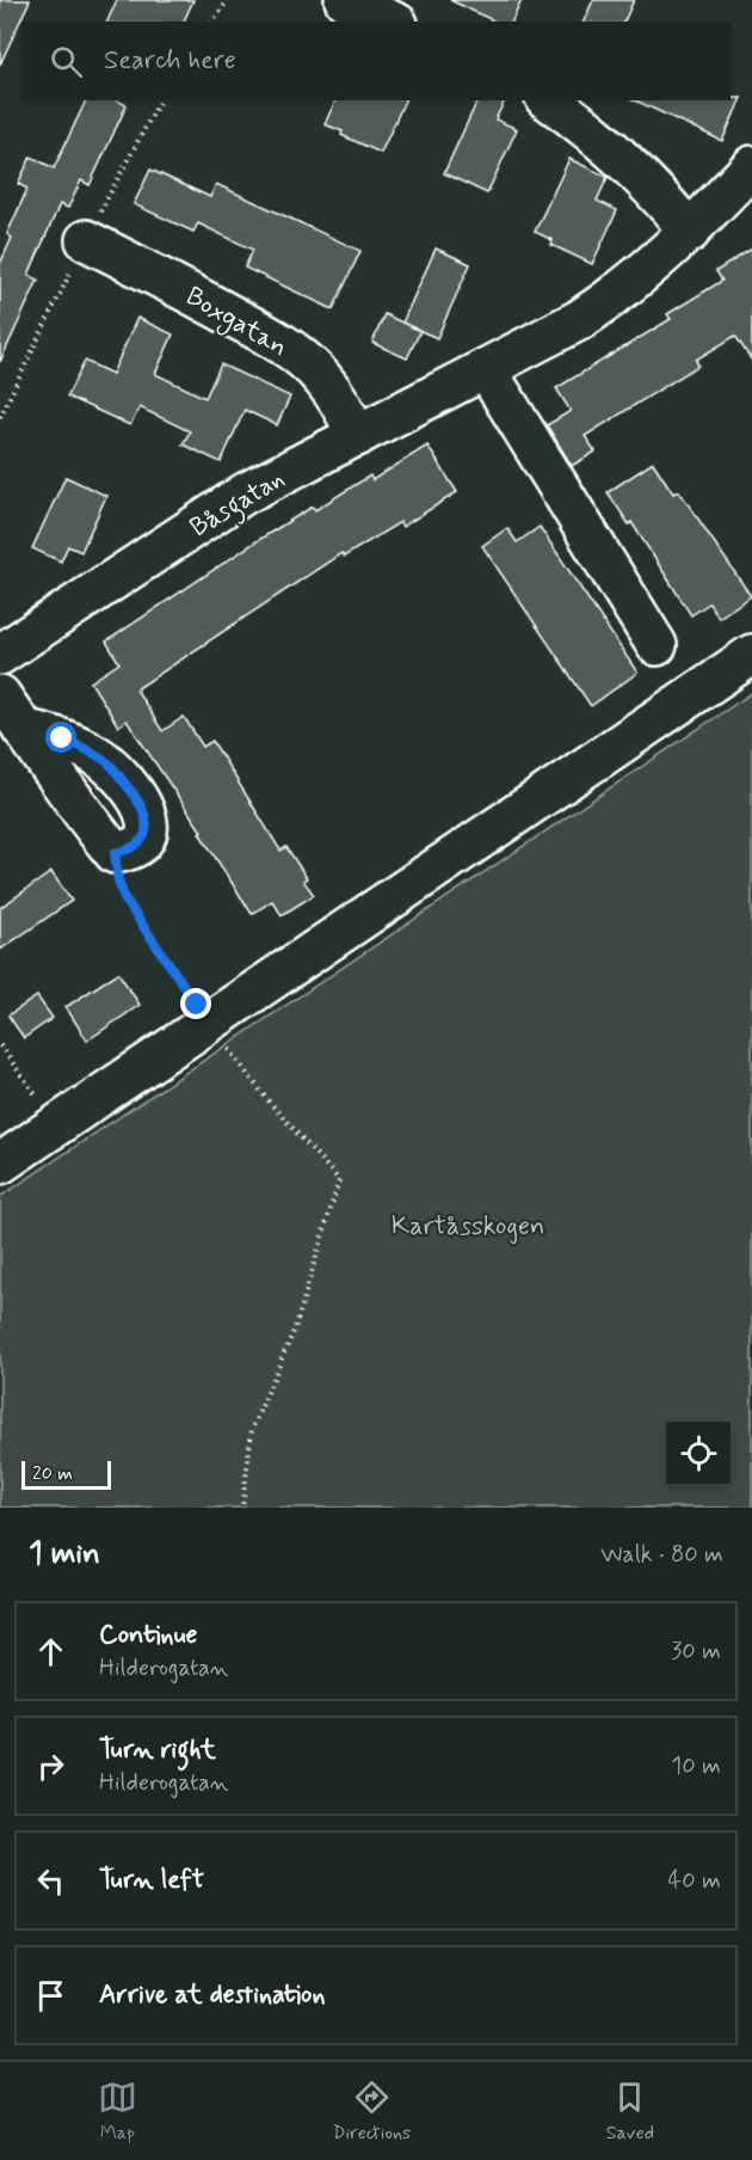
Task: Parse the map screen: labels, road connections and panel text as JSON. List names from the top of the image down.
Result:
{
  "streets": {
    "street": ["Boxgatan", "Båsgatan"]
  },
  "crossings": [
    ["Boxgatan", "Båsgatan"]
  ],
  "parks": ["Kartåsskogen"],
  "scale_bar": "20 m",
  "page": {
    "search": "Search here",
    "scale": "20 m",
    "heading": ["1 min", "Walk · 80 m"],
    "list": [
      ["Continue", "Hilderogatan", "30 m"],
      ["Turn right", "Hilderogatan", "10 m"],
      ["Turn left", "40 m"],
      "Arrive at destination"
    ],
    "nav": ["Map", "Directions", "Saved"]
  }
}
